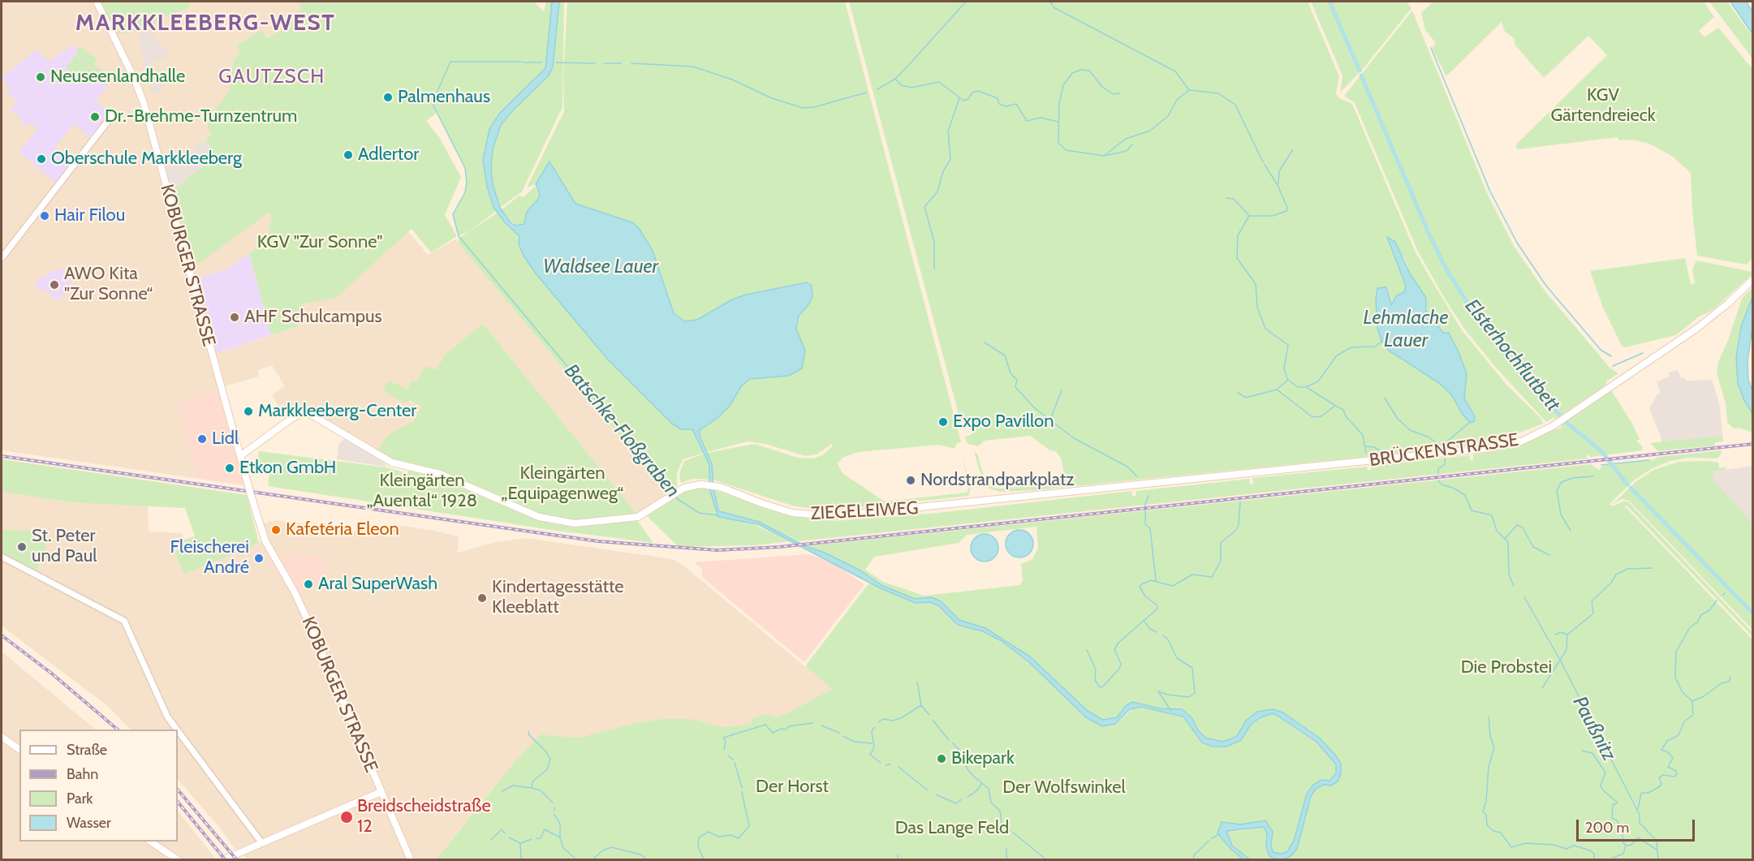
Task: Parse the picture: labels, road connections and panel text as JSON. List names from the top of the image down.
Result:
{
  "streets": {
    "main road": ["KOBURGER STRASSE", "BRÜCKENSTRASSE", "ZIEGELEIWEG"]
  },
  "crossings": [
    ["KOBURGER STRASSE", "ZIEGELEIWEG"],
    ["BRÜCKENSTRASSE", "ZIEGELEIWEG"]
  ],
  "districts": ["MARKKLEEBERG-WEST", "GAUTZSCH"],
  "water": [
    "Waldsee Lauer",
    "Lehmlache Lauer",
    "Elsterhochflutbett",
    "Batschke‐Floßgraben",
    "Paußnitz"
  ],
  "parks": [
    "KGV Gärtendreieck",
    "KGV \"Zur Sonne\"",
    "Kleingärten „Equipagenweg“",
    "Kleingärten „Auental“ 1928",
    "Die Probstei",
    "Der Horst",
    "Der Wolfswinkel",
    "Das Lange Feld"
  ],
  "places": [
    "Neuseenlandhalle",
    "Palmenhaus",
    "Dr.-Brehme-Turnzentrum",
    "Adlertor",
    "Oberschule Markkleeberg",
    "Hair Filou",
    "AWO Kita \"Zur Sonne“",
    "AHF Schulcampus",
    "Markkleeberg-Center",
    "Expo Pavillon",
    "Lidl",
    "Etkon GmbH",
    "Nordstrandparkplatz",
    "Kafetéria Eleon",
    "St. Peter und Paul",
    "Fleischerei André",
    "Aral SuperWash",
    "Kindertagesstätte Kleeblatt",
    "Bikepark",
    "Breidscheidstraße 12"
  ],
  "legend": [
    "Straße",
    "Bahn",
    "Park",
    "Wasser"
  ],
  "scale_bar": "200 m"
}
